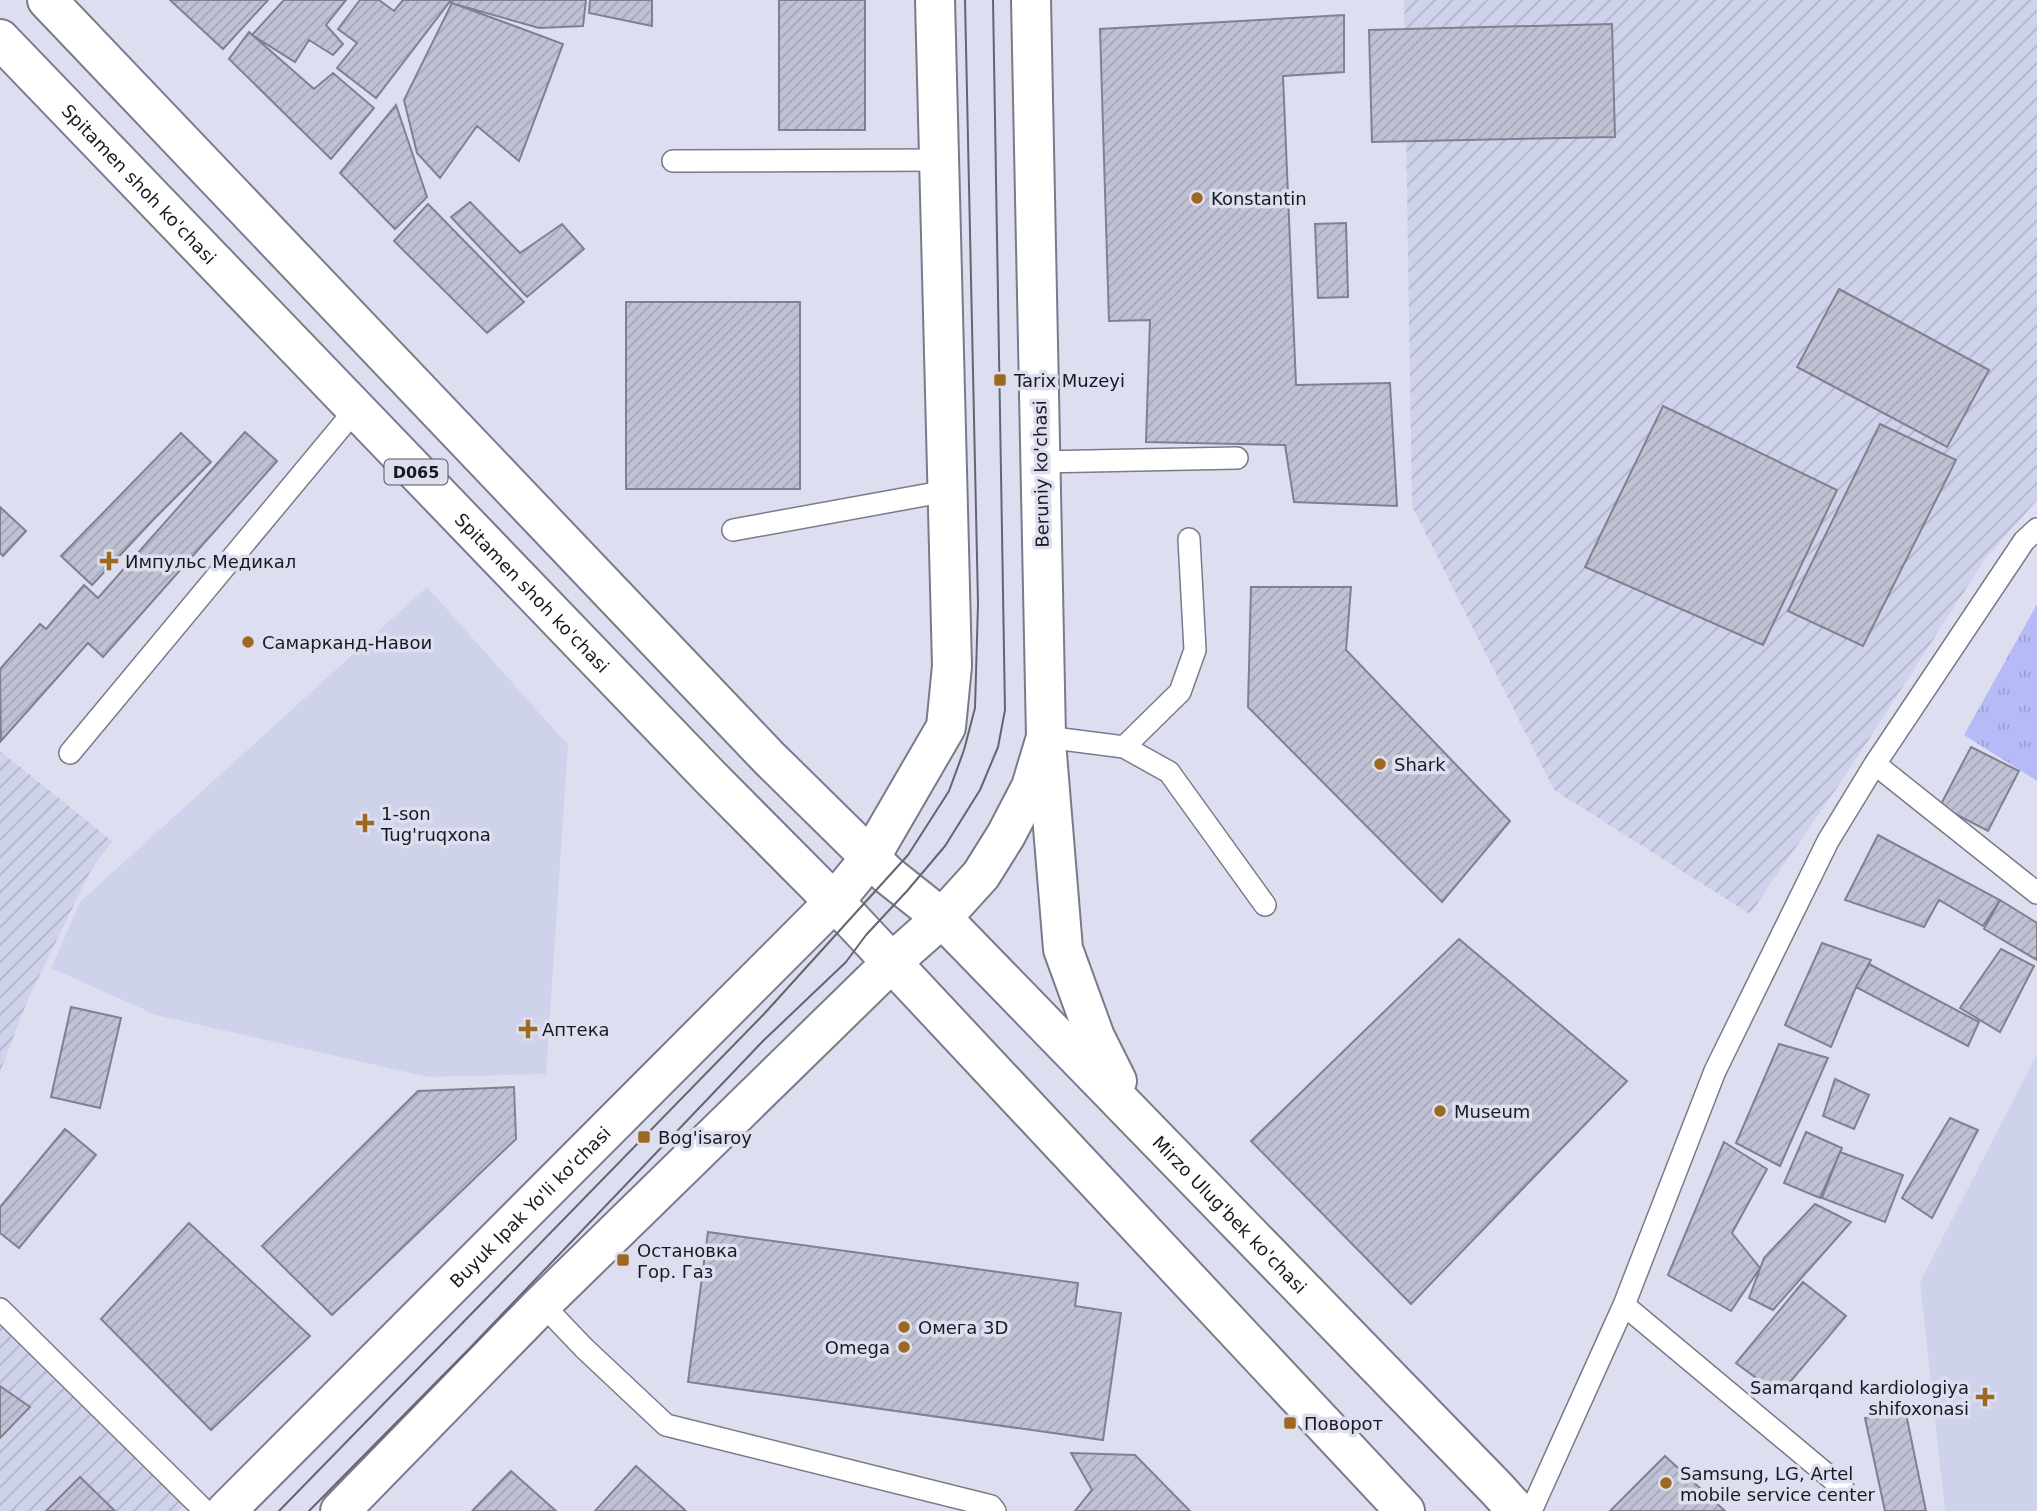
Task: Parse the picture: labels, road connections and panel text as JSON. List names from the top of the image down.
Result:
{
  "streets": {
    "main road": [
      "Spitamen shoh ko'chasi",
      "D065",
      "Beruniy ko'chasi",
      "Buyuk Ipak Yo'li ko'chasi",
      "Mirzo Ulug'bek ko'chasi"
    ]
  },
  "crossings": [
    ["Spitamen shoh ko'chasi", "Beruniy ko'chasi"],
    ["Spitamen shoh ko'chasi", "Buyuk Ipak Yo'li ko'chasi"],
    ["Beruniy ko'chasi", "Mirzo Ulug'bek ko'chasi"]
  ],
  "places": {
    "other": [
      "Konstantin",
      "Самарканд-Навои",
      "Shark",
      "Museum",
      "Омега 3D",
      "Omega",
      "Samsung, LG, Artel mobile service center"
    ],
    "transit": [
      "Tarix Muzeyi",
      "Bog'isaroy",
      "Остановка Гор. Газ",
      "Поворот"
    ],
    "health": [
      "Импульс Медикал",
      "1-son Tug'ruqxona",
      "Аптека",
      "Samarqand kardiologiya shifoxonasi"
    ]
  }
}
